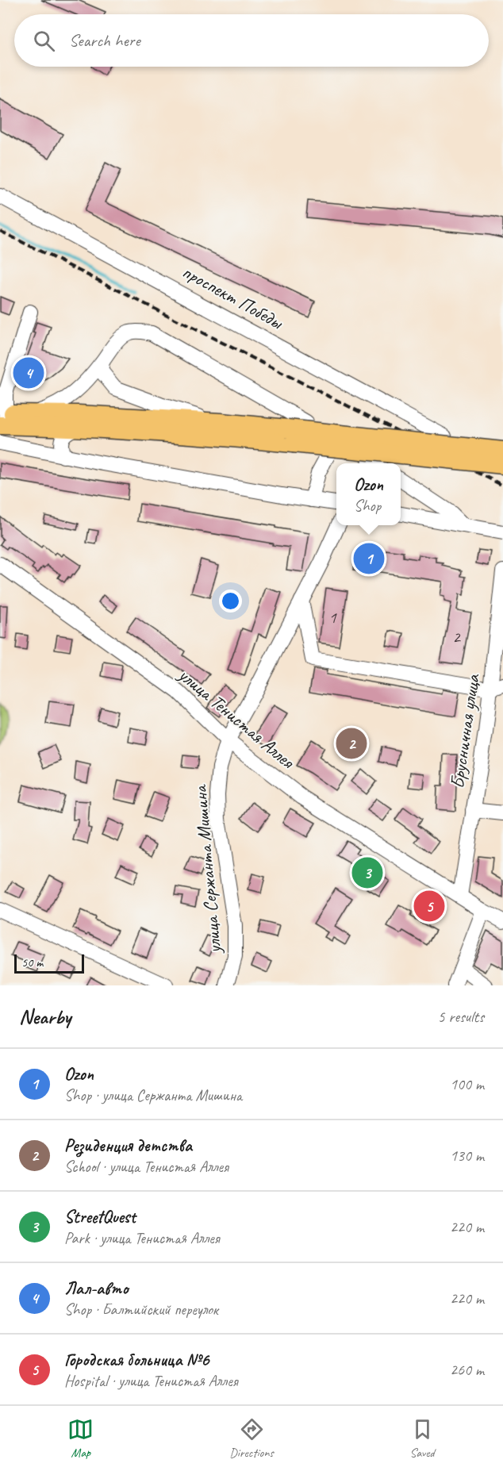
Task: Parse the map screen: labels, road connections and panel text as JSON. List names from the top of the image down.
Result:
{
  "streets": {
    "street": [
      "проспект Победы",
      "улица Тенистая Аллея",
      "Брусничная улица",
      "улица Сержанта Мишина"
    ]
  },
  "crossings": [
    ["улица Тенистая Аллея", "Брусничная улица"],
    ["улица Тенистая Аллея", "улица Сержанта Мишина"]
  ],
  "house_numbers": ["1", "2"],
  "scale_bar": "50 m",
  "page": {
    "search": "Search here",
    "pins": [
      "4",
      "1",
      "2",
      "3",
      "5"
    ],
    "popup": ["Ozon", "Shop"],
    "scale": "50 m",
    "heading": ["Nearby", "5 results"],
    "list": [
      {
        "mark": "1",
        "name": "Ozon",
        "note": "Shop · улица Сержанта Мишина",
        "value": "100 m"
      },
      {
        "mark": "2",
        "name": "Резиденция детства",
        "note": "School · улица Тенистая Аллея",
        "value": "130 m"
      },
      {
        "mark": "3",
        "name": "StreetQuest",
        "note": "Park · улица Тенистая Аллея",
        "value": "220 m"
      },
      {
        "mark": "4",
        "name": "Лал-авто",
        "note": "Shop · Балтийский переулок",
        "value": "220 m"
      },
      {
        "mark": "5",
        "name": "Городская больница №6",
        "note": "Hospital · улица Тенистая Аллея",
        "value": "260 m"
      }
    ],
    "nav": ["Map", "Directions", "Saved"]
  }
}
